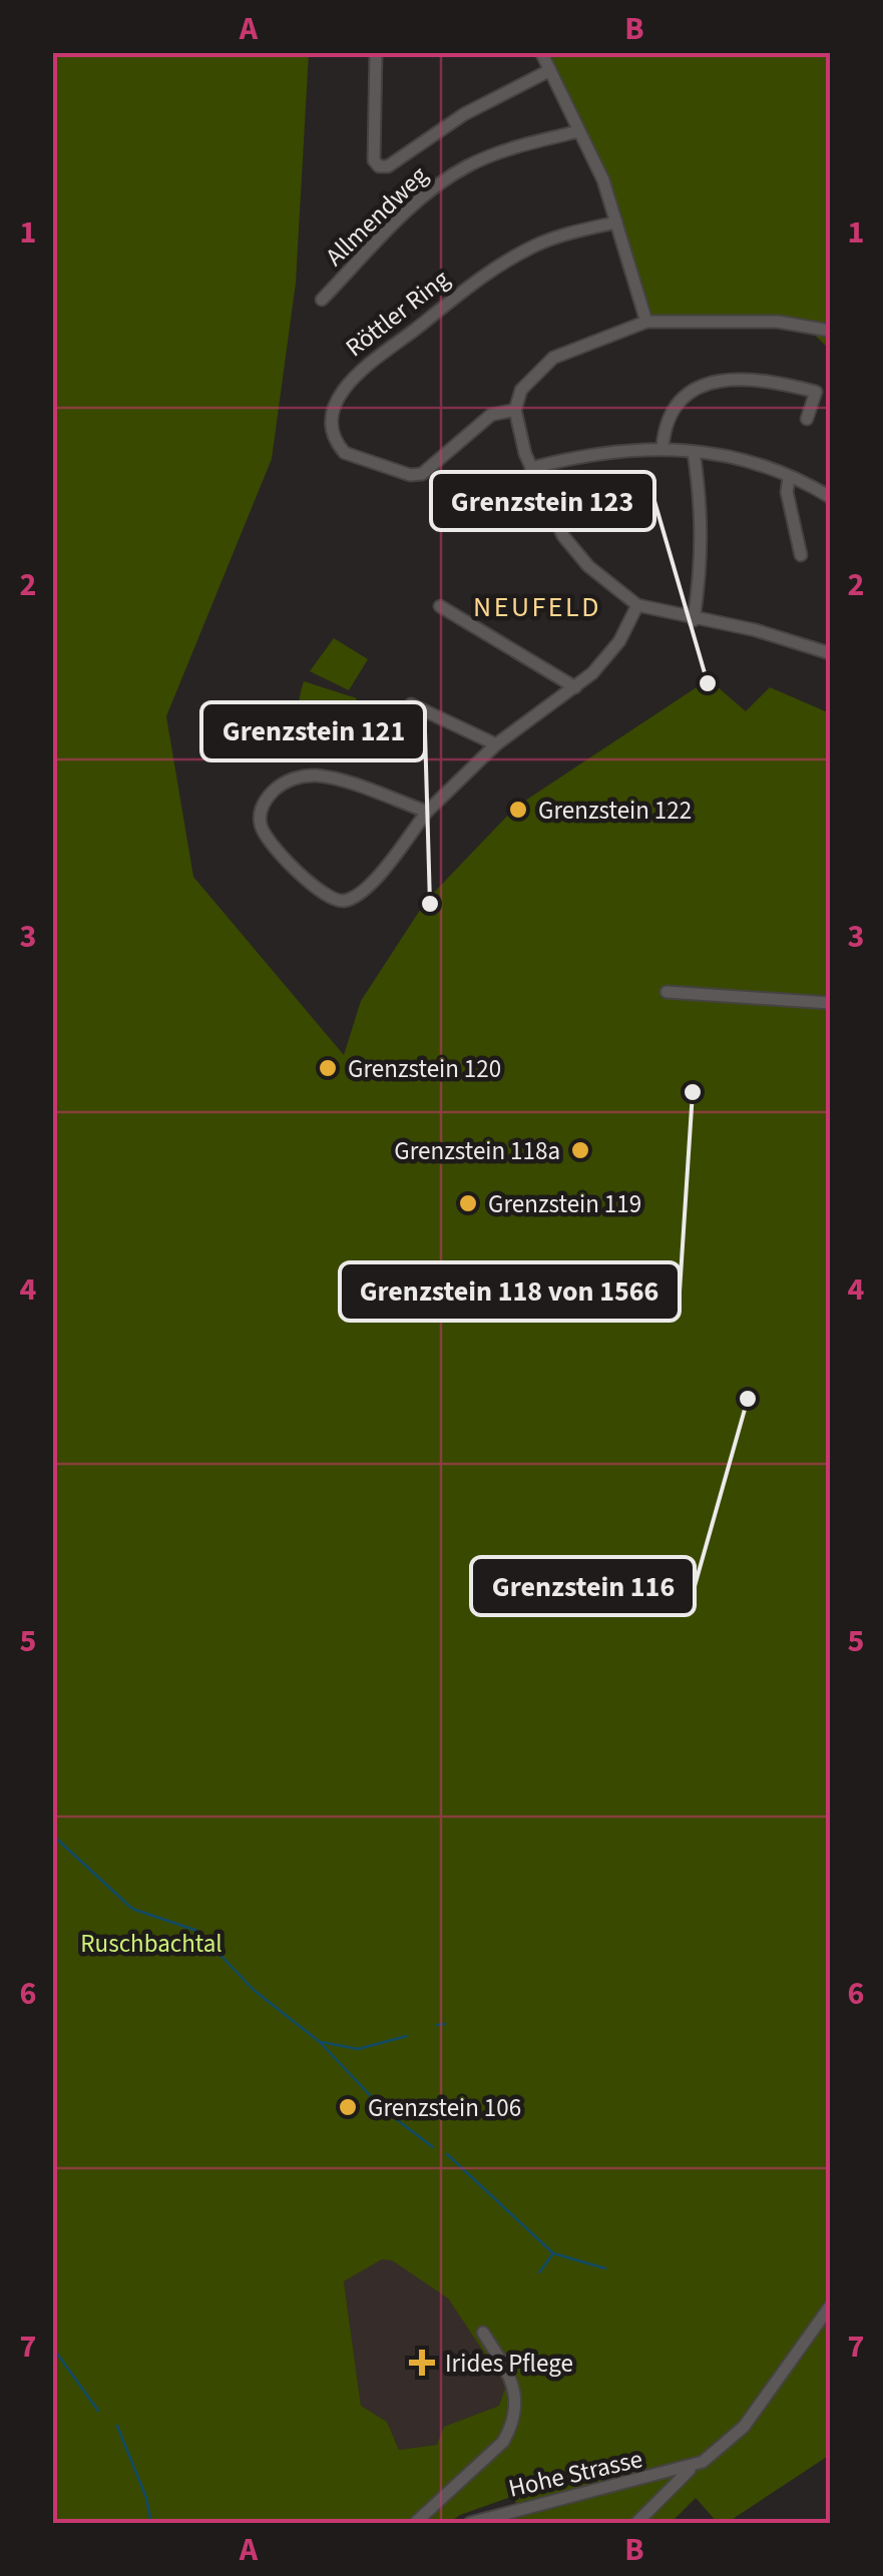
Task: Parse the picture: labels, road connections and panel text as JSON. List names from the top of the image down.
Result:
{
  "streets": {
    "street": ["Allmendweg", "Röttler Ring", "Hohe Strasse"]
  },
  "districts": ["NEUFELD"],
  "parks": ["Ruschbachtal"],
  "places": {
    "other": [
      "Grenzstein 123",
      "Grenzstein 122",
      "Grenzstein 121",
      "Grenzstein 120",
      "Grenzstein 118 von 1566",
      "Grenzstein 118a",
      "Grenzstein 119",
      "Grenzstein 116",
      "Grenzstein 106"
    ],
    "health": ["Irides Pflege"]
  },
  "grid": {
    "columns": ["A", "B"],
    "rows": [
      "1",
      "2",
      "3",
      "4",
      "5",
      "6",
      "7"
    ]
  }
}
